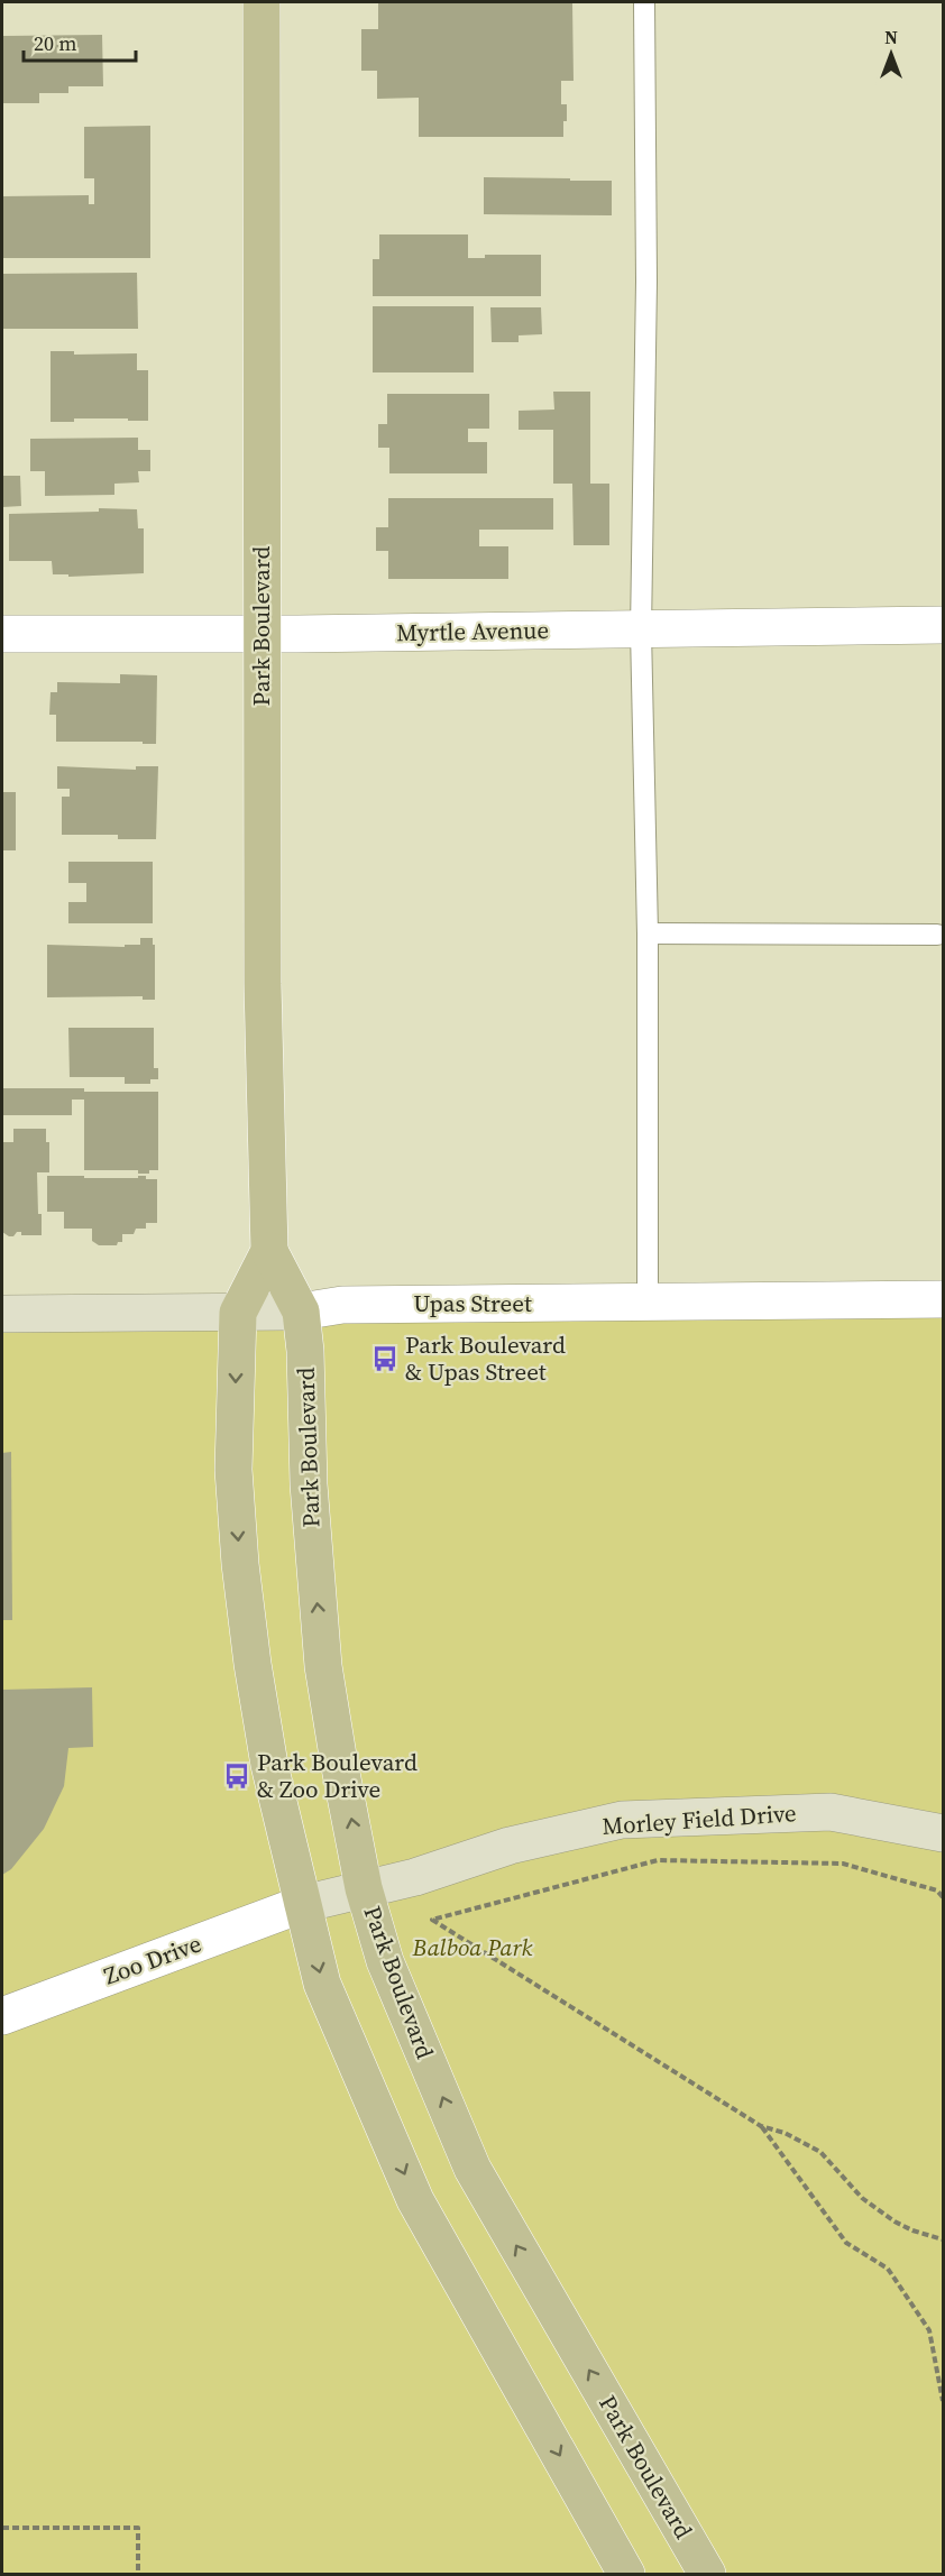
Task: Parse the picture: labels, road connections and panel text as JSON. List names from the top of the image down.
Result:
{
  "streets": {
    "main road": ["Park Boulevard"],
    "street": [
      "Myrtle Avenue",
      "Upas Street",
      "Morley Field Drive",
      "Zoo Drive"
    ]
  },
  "crossings": [
    ["Park Boulevard", "Myrtle Avenue"],
    ["Park Boulevard", "Upas Street"],
    ["Park Boulevard", "Morley Field Drive"],
    ["Park Boulevard", "Zoo Drive"],
    ["Morley Field Drive", "Zoo Drive"]
  ],
  "parks": ["Balboa Park"],
  "places": {
    "bus stop": ["Park Boulevard & Upas Street", "Park Boulevard & Zoo Drive"]
  },
  "scale_bar": "20 m",
  "north": "top"
}
